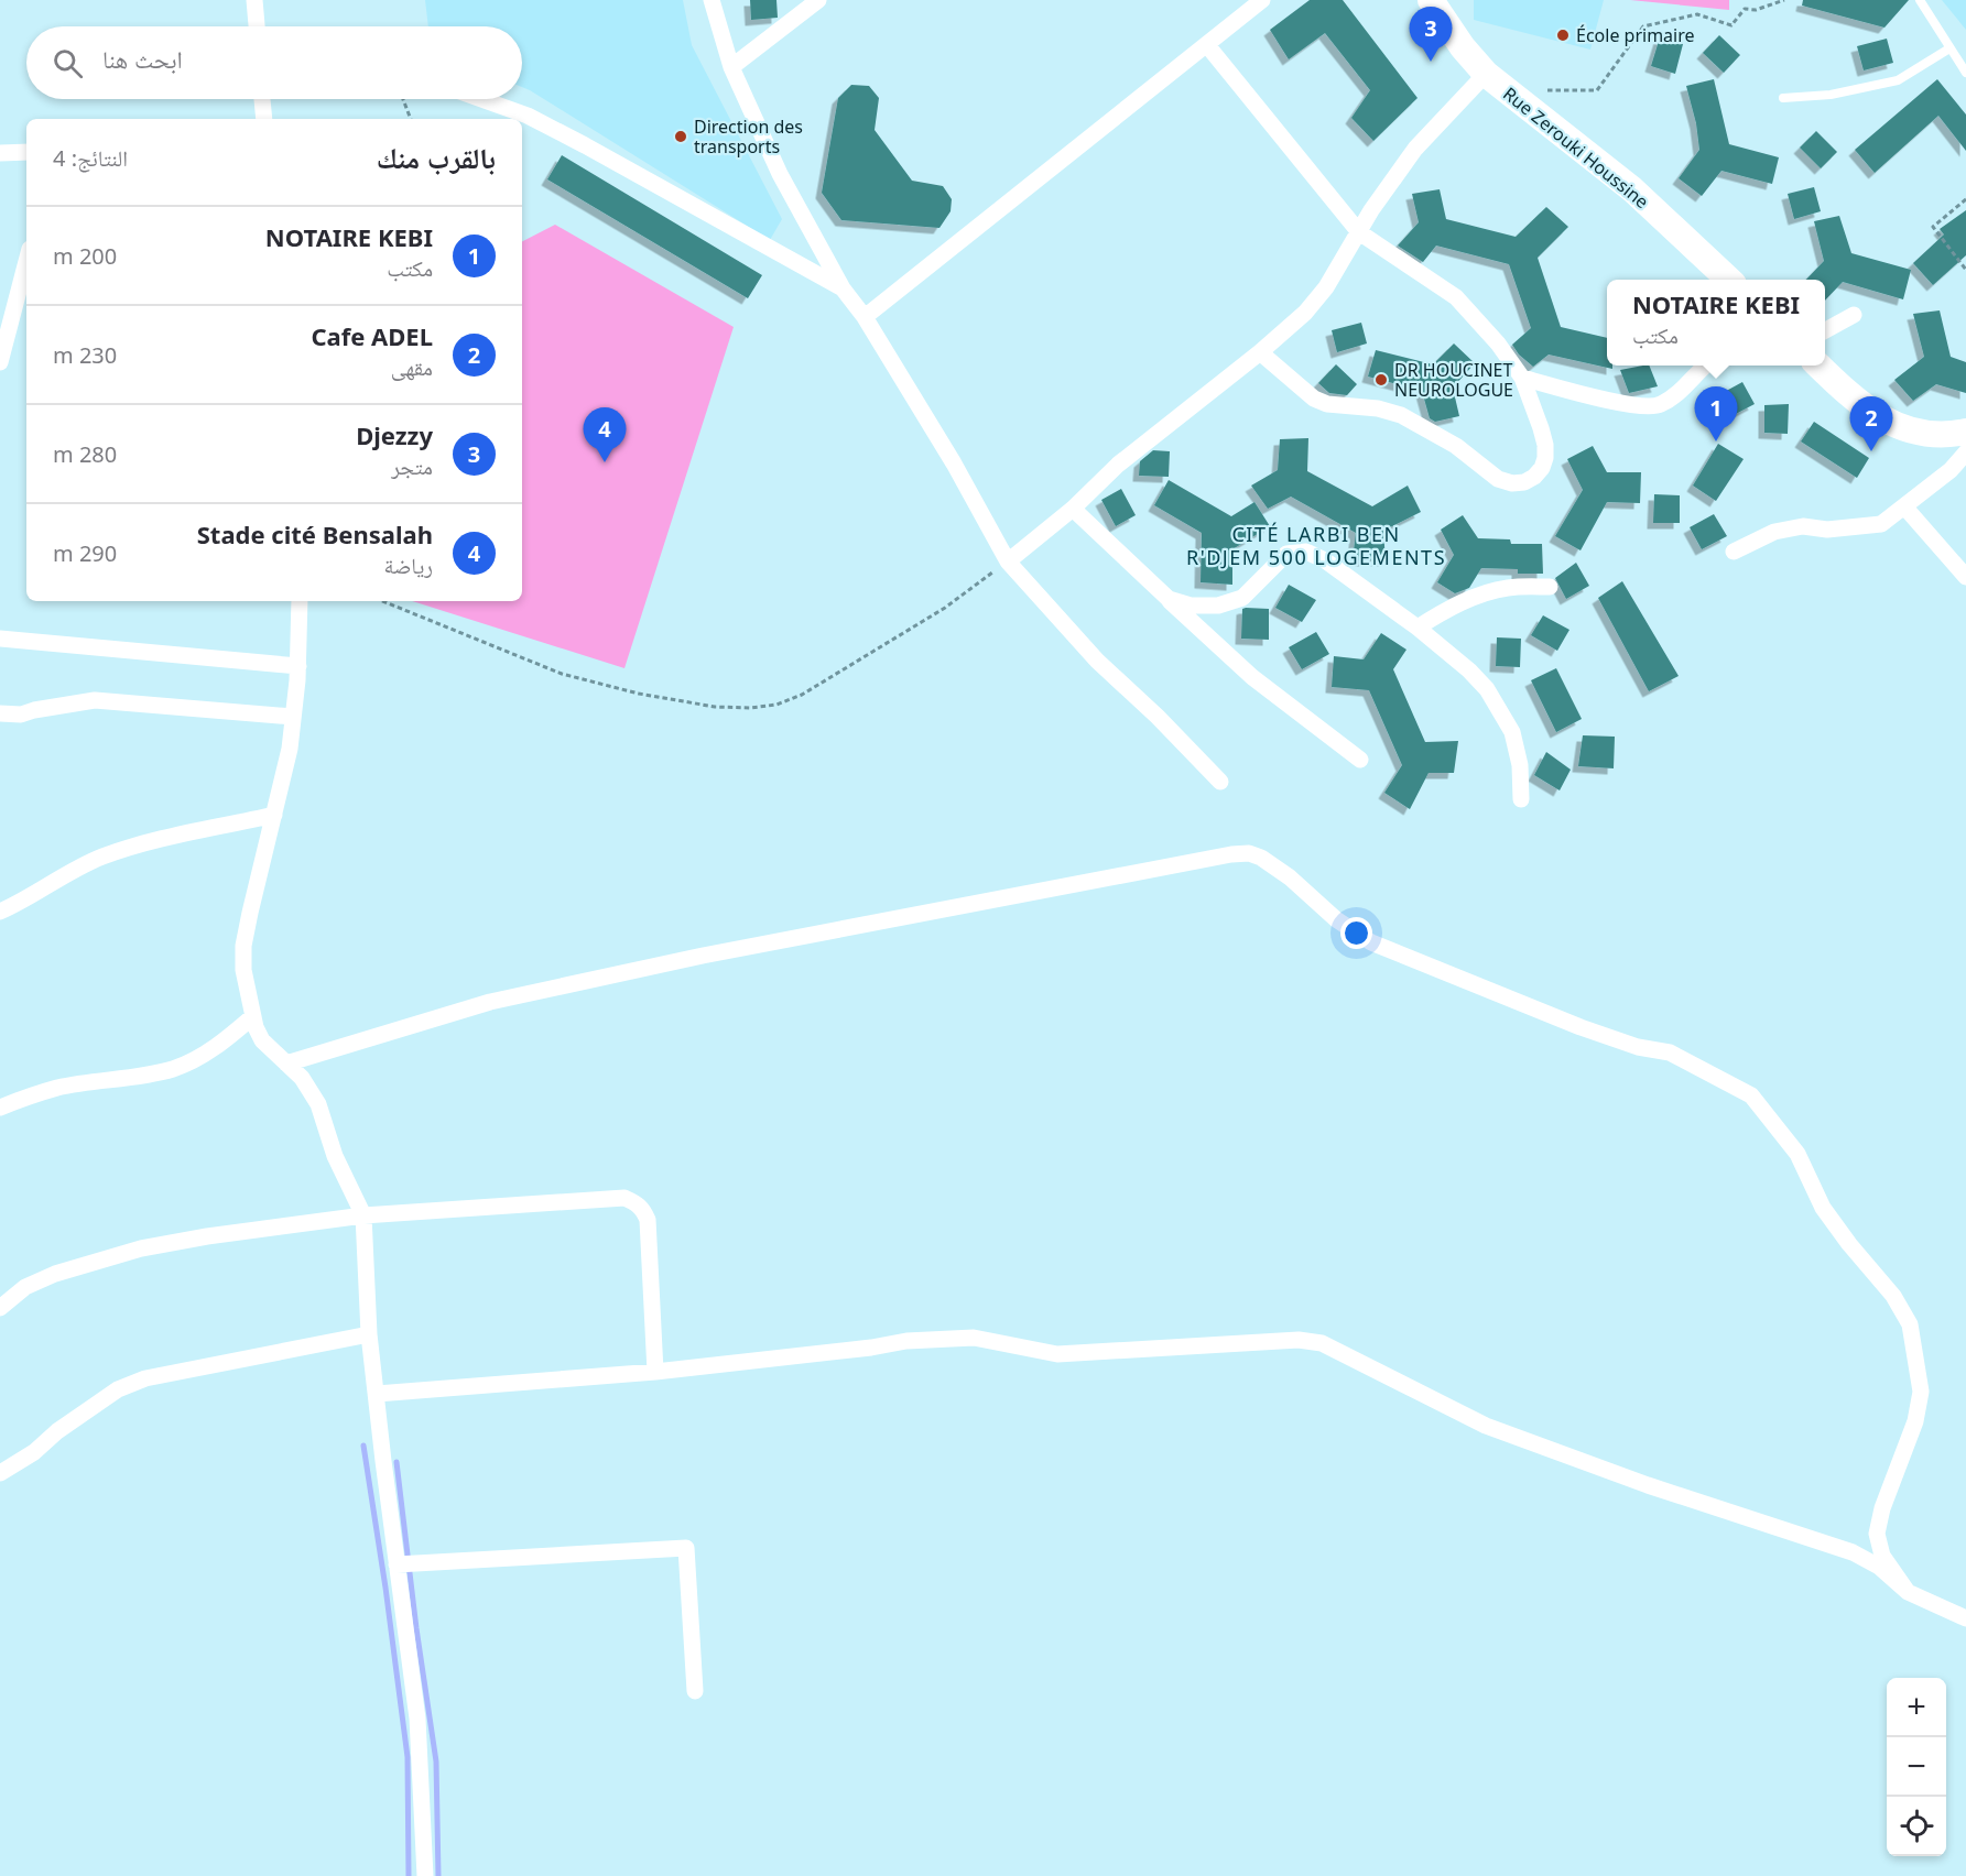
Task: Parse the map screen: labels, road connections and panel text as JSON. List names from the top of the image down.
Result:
{
  "streets": {
    "main road": ["Rue Zerouki Houssine"]
  },
  "districts": ["CITÉ LARBI BEN R'DJEM 500 LOGEMENTS"],
  "places": ["École primaire", "Direction des transports", "DR HOUCINET NEUROLOGUE"],
  "page": {
    "pins": [
      "3",
      "1",
      "2",
      "4"
    ],
    "search": "ابحث هنا",
    "heading": ["بالقرب منك", "النتائج: 4"],
    "list": [
      {
        "mark": "1",
        "name": "NOTAIRE KEBI",
        "note": "مكتب",
        "value": "200 m"
      },
      {
        "mark": "2",
        "name": "Cafe ADEL",
        "note": "مقهى",
        "value": "230 m"
      },
      {
        "mark": "3",
        "name": "Djezzy",
        "note": "متجر",
        "value": "280 m"
      },
      {
        "mark": "4",
        "name": "Stade cité Bensalah",
        "note": "رياضة",
        "value": "290 m"
      }
    ],
    "popup": ["NOTAIRE KEBI", "مكتب"],
    "map_buttons": ["+", "−"]
  }
}
